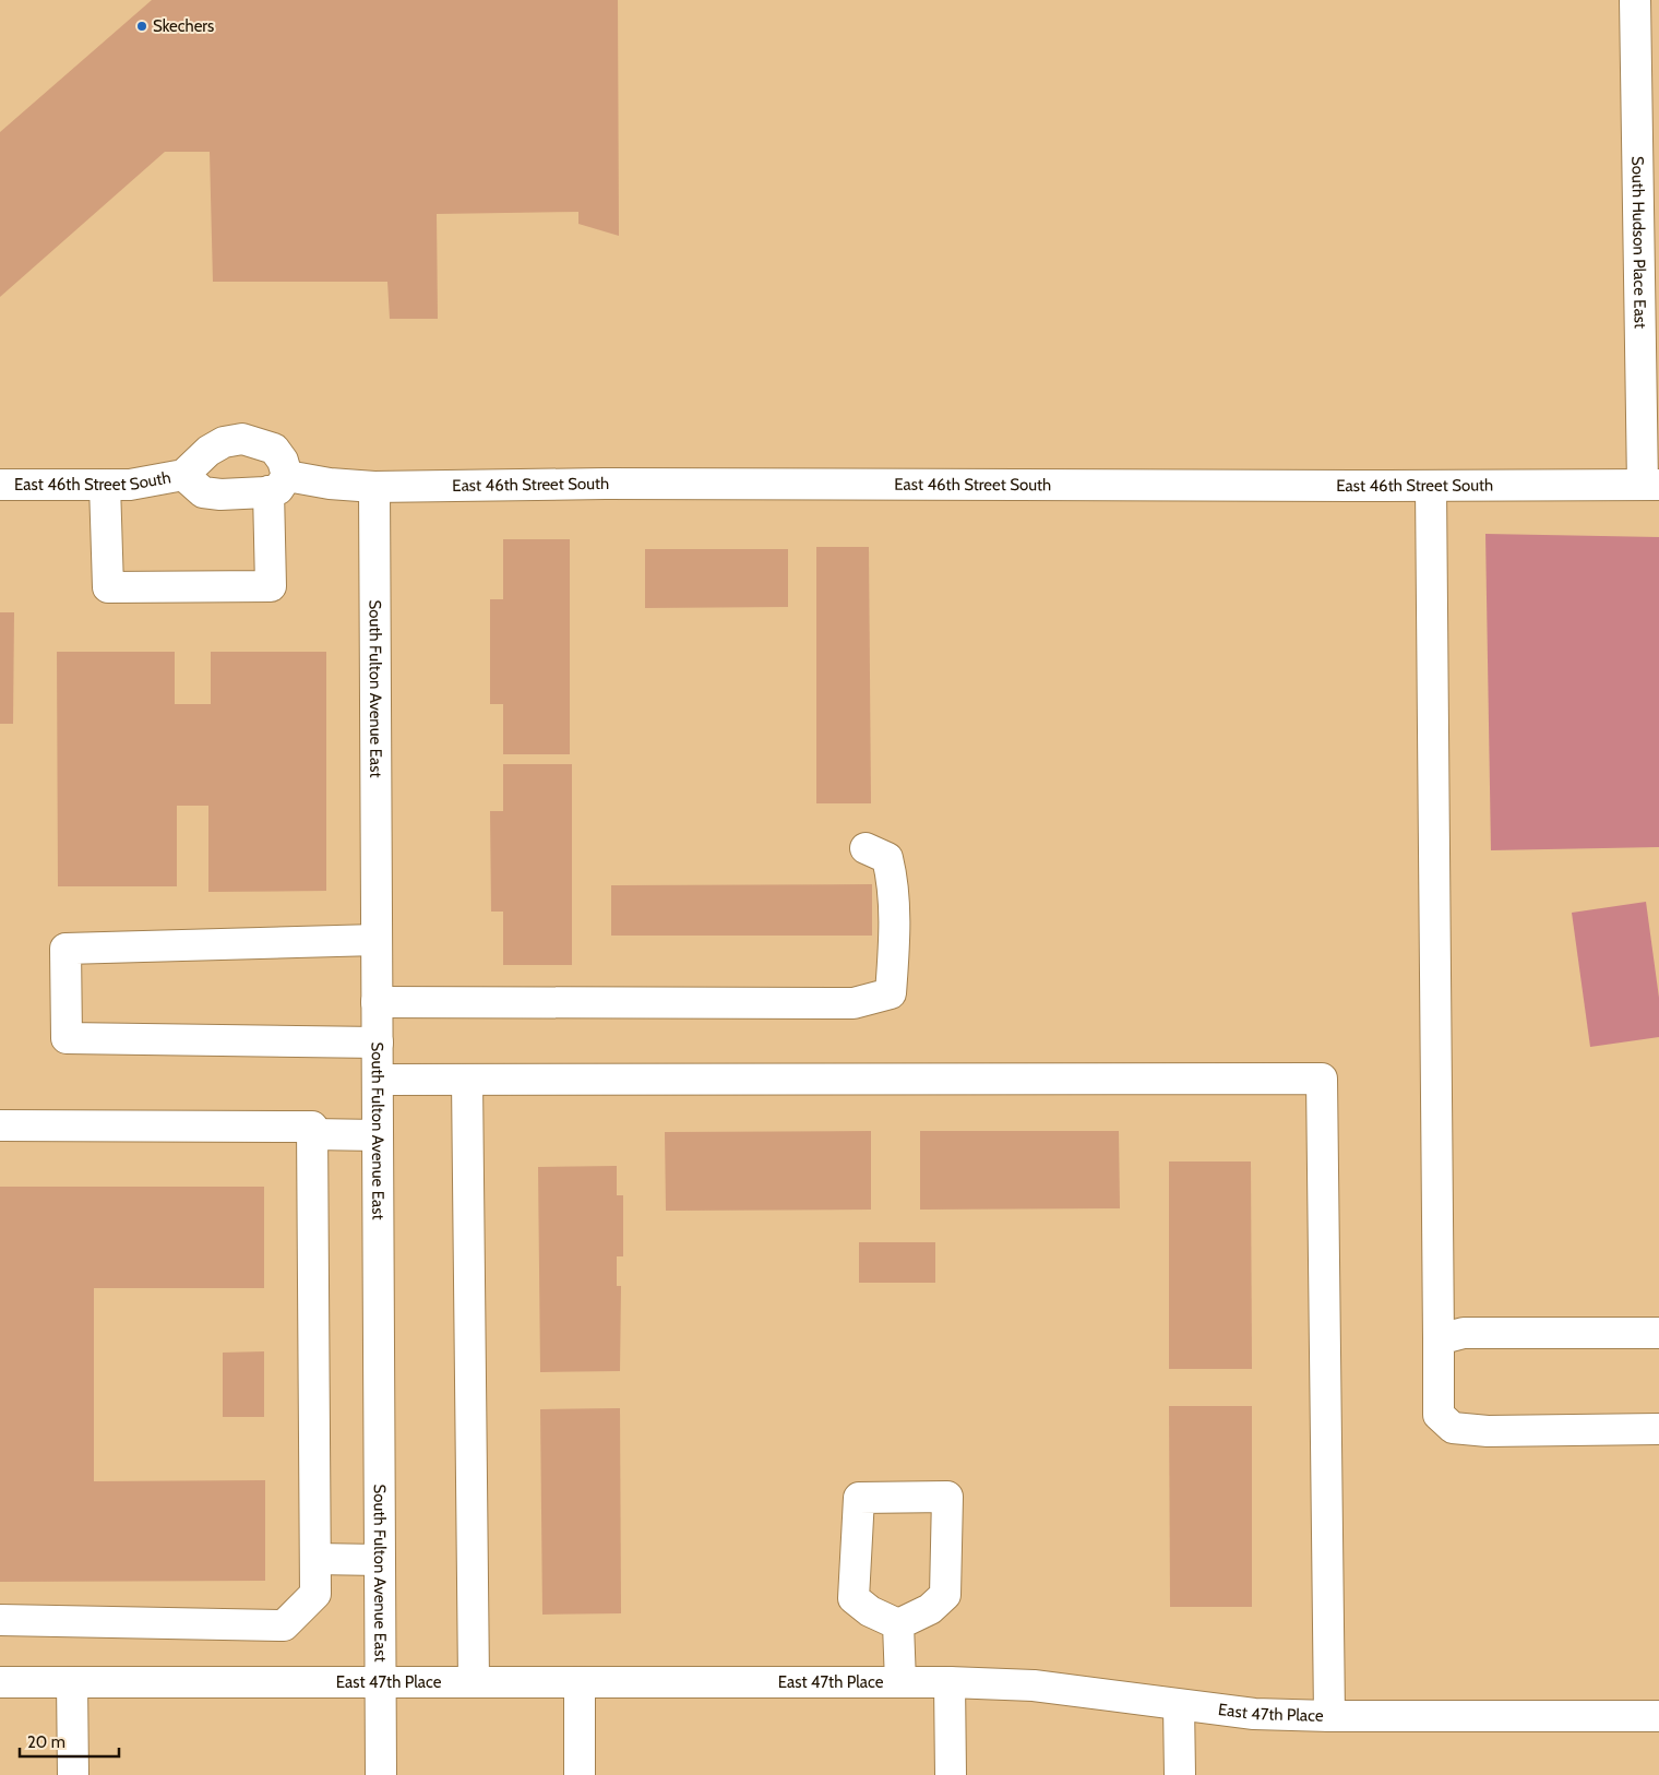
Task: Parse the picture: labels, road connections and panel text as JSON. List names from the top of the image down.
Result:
{
  "streets": {
    "street": [
      "South Hudson Place East",
      "East 46th Street South",
      "South Fulton Avenue East",
      "East 47th Place"
    ]
  },
  "crossings": [
    ["South Hudson Place East", "East 46th Street South"],
    ["East 46th Street South", "South Fulton Avenue East"],
    ["South Fulton Avenue East", "East 47th Place"]
  ],
  "places": ["Skechers"],
  "scale_bar": "20 m"
}
